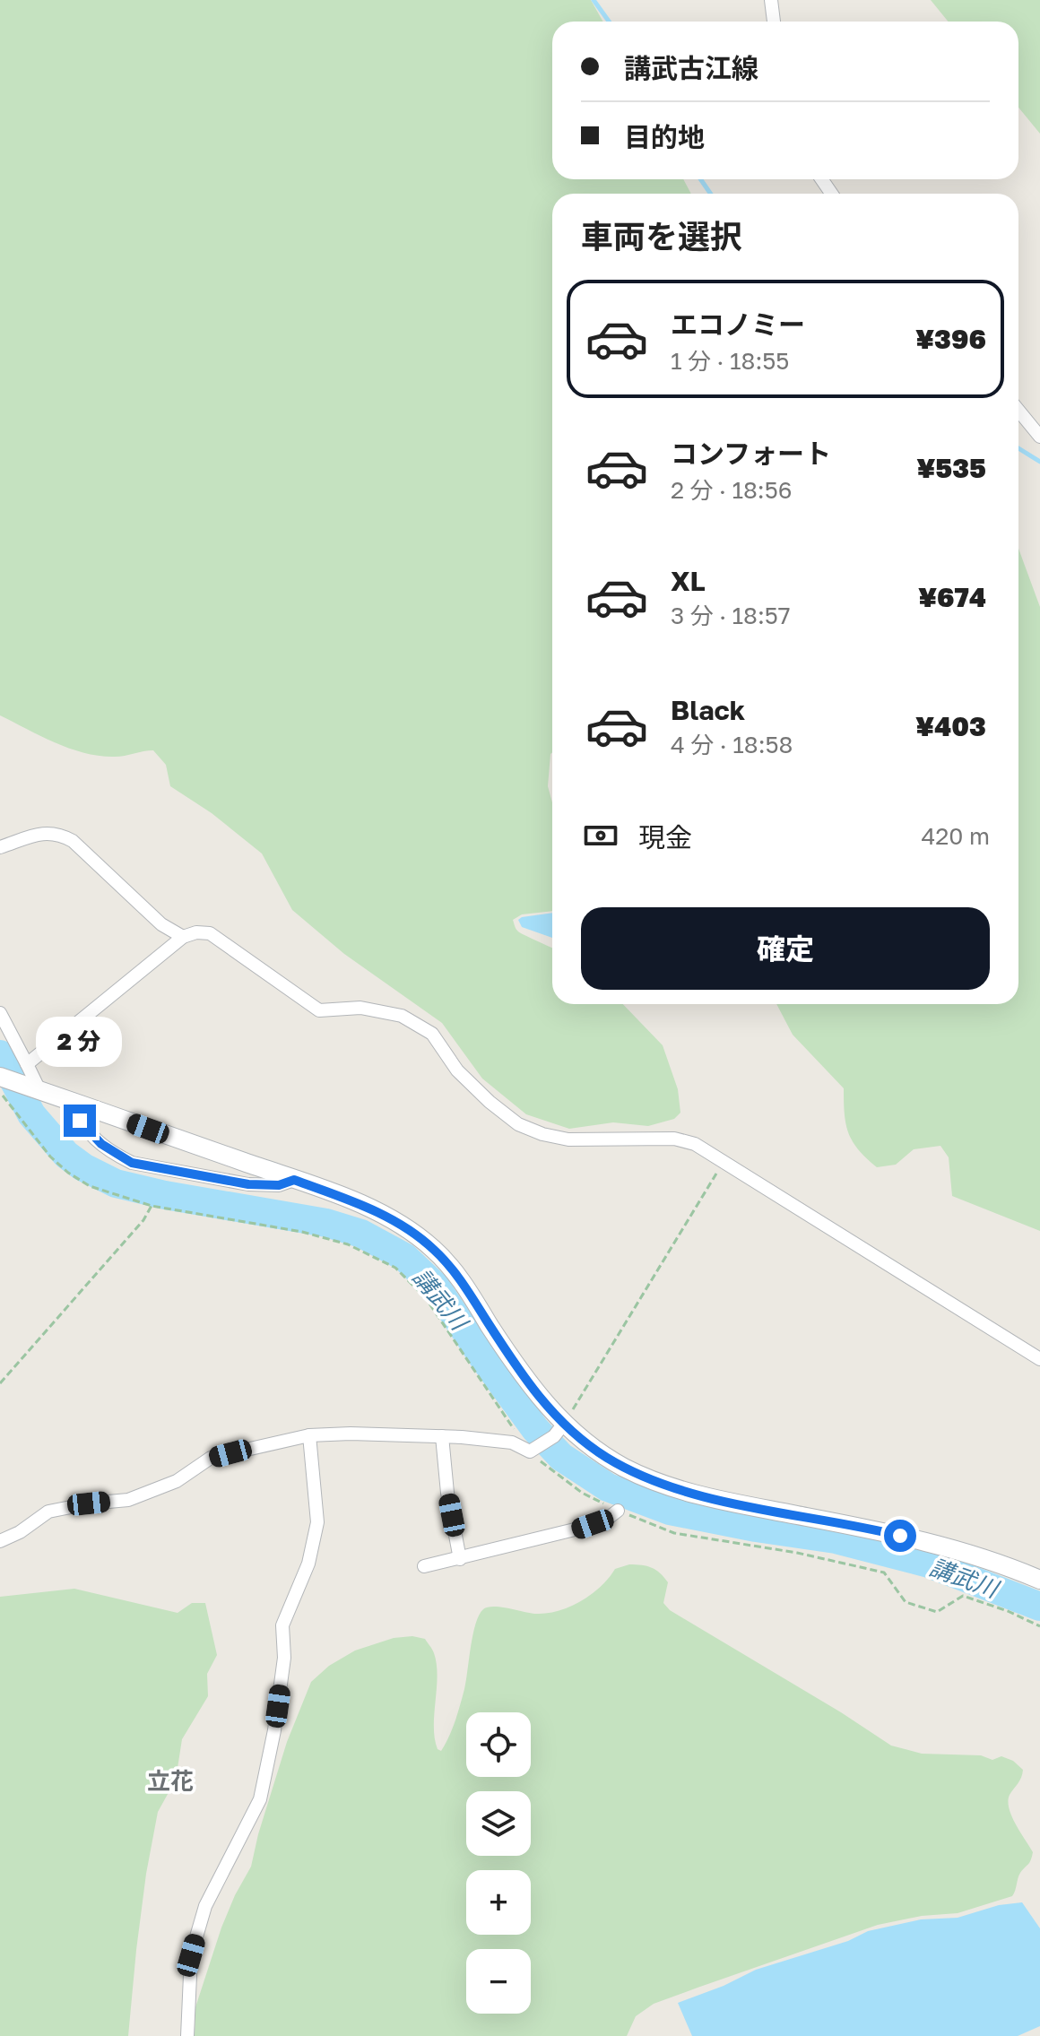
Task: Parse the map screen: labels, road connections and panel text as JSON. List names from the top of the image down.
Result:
{
  "districts": ["立花"],
  "water": ["講武川"],
  "page": {
    "banner": ["講武古江線", "目的地"],
    "heading": "車両を選択",
    "list": [
      {
        "name": "エコノミー",
        "note": "1 分 · 18:55",
        "value": "¥396"
      },
      {
        "name": "コンフォート",
        "note": "2 分 · 18:56",
        "value": "¥535"
      },
      {
        "name": "XL",
        "note": "3 分 · 18:57",
        "value": "¥674"
      },
      {
        "name": "Black",
        "note": "4 分 · 18:58",
        "value": "¥403"
      }
    ],
    "pay": ["現金", "420 m"],
    "buttons": "確定",
    "bubble": "2 分",
    "map_buttons": ["+", "−"]
  }
}
